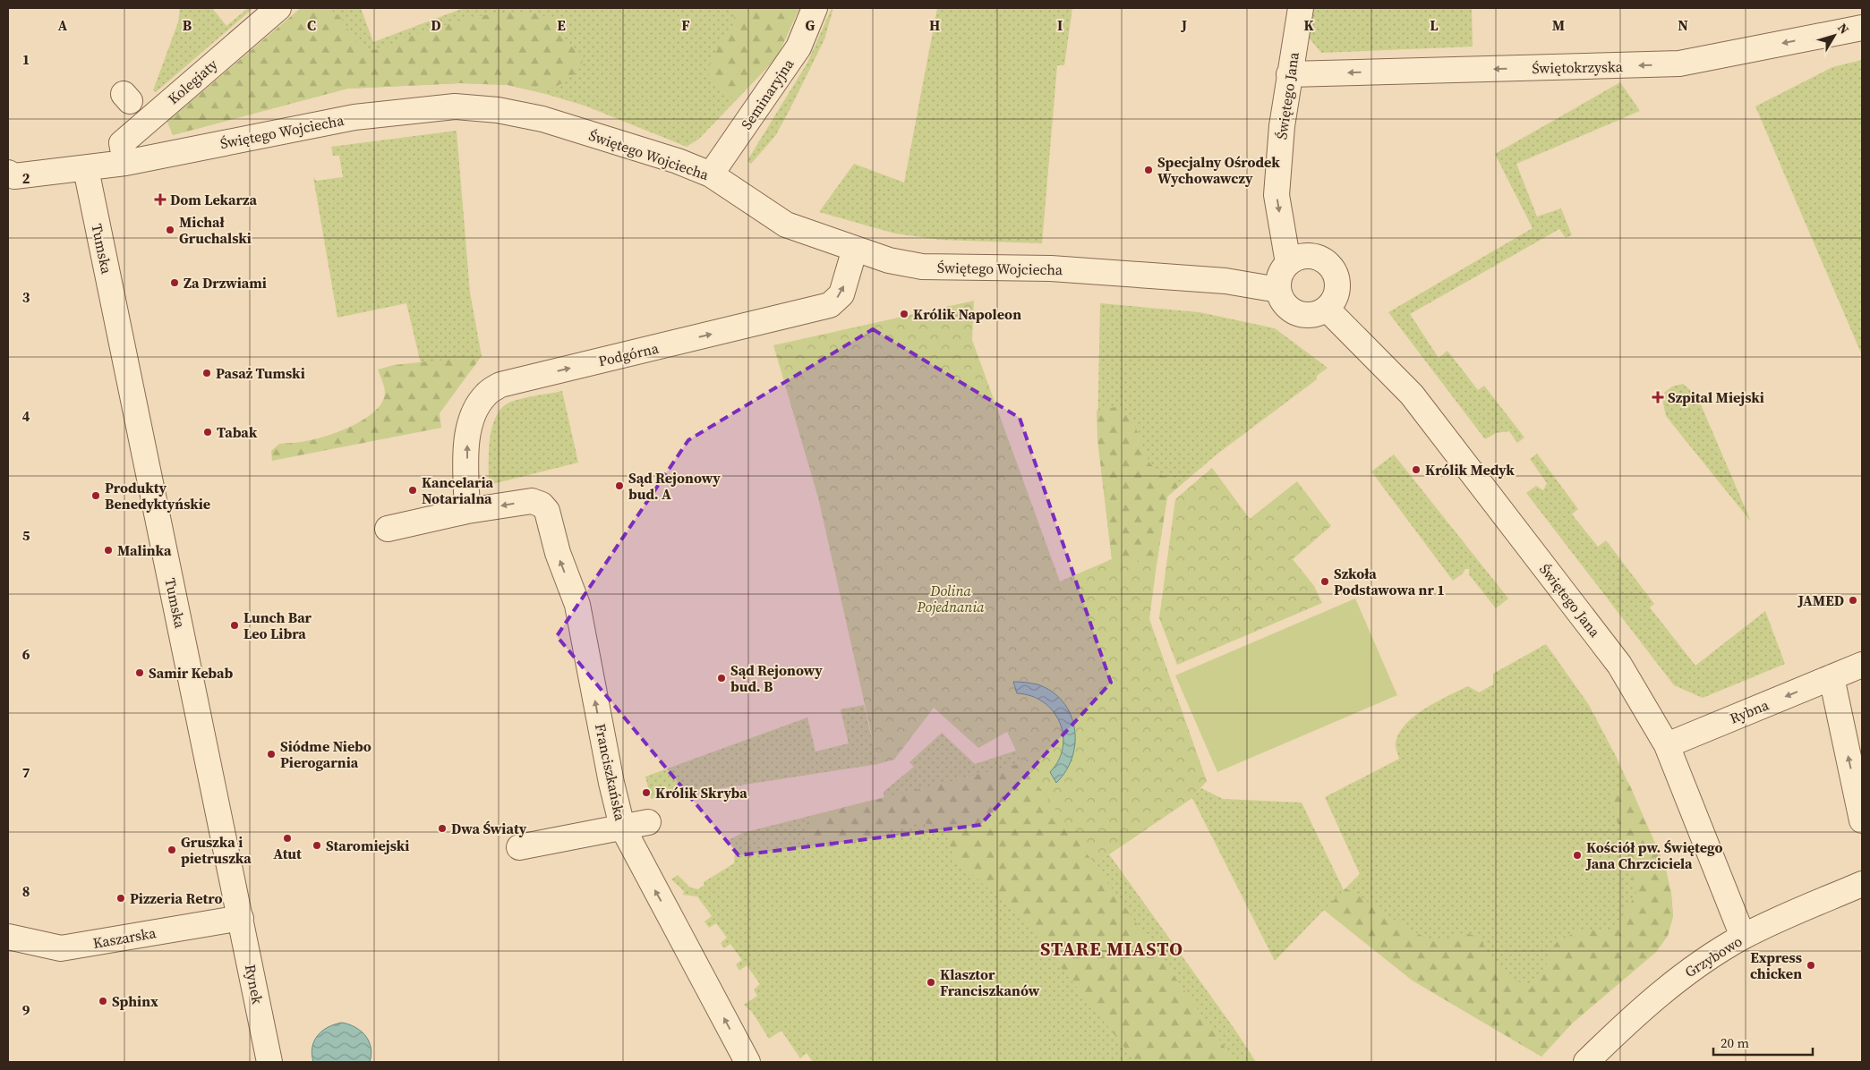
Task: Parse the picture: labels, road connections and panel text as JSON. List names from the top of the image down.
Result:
{
  "streets": {
    "street": [
      "Świętokrzyska",
      "Kolegiaty",
      "Seminaryjna",
      "Świętego Jana",
      "Świętego Wojciecha",
      "Tumska",
      "Podgórna",
      "Rybna",
      "Franciszkańska",
      "Kaszarska",
      "Grzybowo",
      "Rynek"
    ]
  },
  "crossings": [
    ["Świętokrzyska", "Świętego Jana"],
    ["Kolegiaty", "Świętego Wojciecha"],
    ["Seminaryjna", "Świętego Wojciecha"],
    ["Świętego Jana", "Świętego Wojciecha"],
    ["Świętego Jana", "Rybna"],
    ["Świętego Jana", "Grzybowo"],
    ["Świętego Wojciecha", "Tumska"],
    ["Świętego Wojciecha", "Podgórna"],
    ["Tumska", "Kaszarska"],
    ["Tumska", "Rynek"],
    ["Podgórna", "Franciszkańska"],
    ["Kaszarska", "Rynek"]
  ],
  "one_way": [
    "Świętokrzyska",
    "Podgórna",
    "Rybna",
    "Franciszkańska"
  ],
  "districts": ["STARE MIASTO"],
  "parks": ["Dolina Pojednania"],
  "places": {
    "other": [
      "Specjalny Ośrodek Wychowawczy",
      "Michał Gruchalski",
      "Za Drzwiami",
      "Królik Napoleon",
      "Pasaż Tumski",
      "Tabak",
      "Królik Medyk",
      "Sąd Rejonowy bud. A",
      "Kancelaria Notarialna",
      "Produkty Benedyktyńskie",
      "Malinka",
      "Szkoła Podstawowa nr 1",
      "JAMED",
      "Lunch Bar Leo Libra",
      "Samir Kebab",
      "Sąd Rejonowy bud. B",
      "Siódme Niebo Pierogarnia",
      "Królik Skryba",
      "Dwa Światy",
      "Atut",
      "Staromiejski",
      "Gruszka i pietruszka",
      "Kościół pw. Świętego Jana Chrzciciela",
      "Pizzeria Retro",
      "Express chicken",
      "Klasztor Franciszkanów",
      "Sphinx"
    ],
    "health": ["Dom Lekarza", "Szpital Miejski"]
  },
  "scale_bar": "20 m",
  "north": "top right",
  "grid": {
    "columns": [
      "A",
      "B",
      "C",
      "D",
      "E",
      "F",
      "G",
      "H",
      "I",
      "J",
      "K",
      "L",
      "M",
      "N"
    ],
    "rows": [
      "1",
      "2",
      "3",
      "4",
      "5",
      "6",
      "7",
      "8",
      "9"
    ]
  }
}
